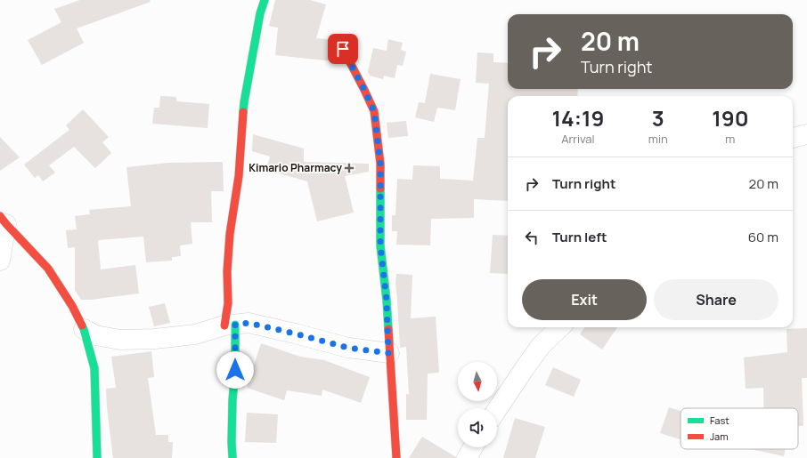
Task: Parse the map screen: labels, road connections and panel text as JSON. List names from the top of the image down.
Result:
{
  "places": {
    "health": ["Kimario Pharmacy"]
  },
  "legend": ["Fast", "Jam"],
  "north": "bottom",
  "page": {
    "turn": ["20 m", "Turn right"],
    "eta": [
      "14:19",
      "Arrival",
      "3",
      "min",
      "190",
      "m"
    ],
    "list": [
      {
        "name": "Turn right",
        "value": "20 m"
      },
      {
        "name": "Turn left",
        "value": "60 m"
      }
    ],
    "buttons": ["Exit", "Share"]
  }
}
